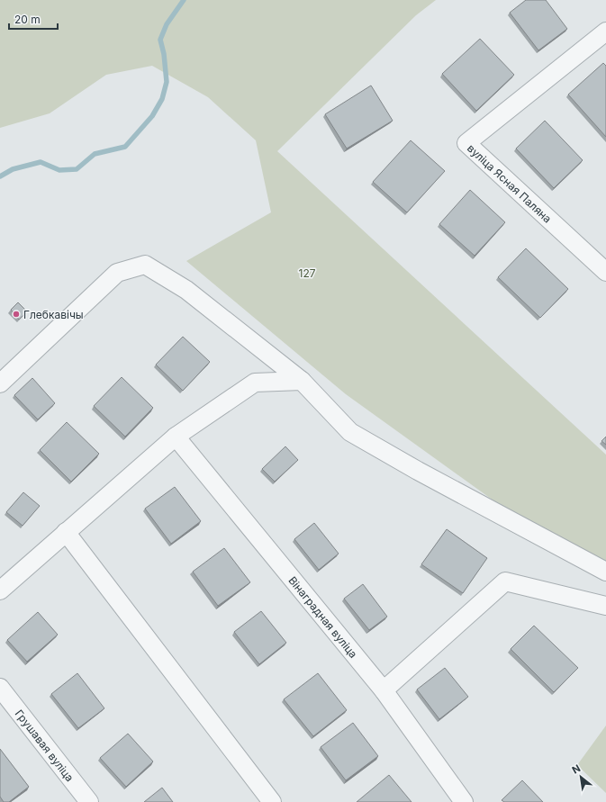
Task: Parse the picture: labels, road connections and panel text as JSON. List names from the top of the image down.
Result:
{
  "streets": {
    "street": ["вуліца Ясная Паляна", "Вінаградная вуліца", "Грушавая вуліца"]
  },
  "parks": ["127"],
  "places": ["Глебкавічы"],
  "scale_bar": "20 m",
  "north": "top left"
}
